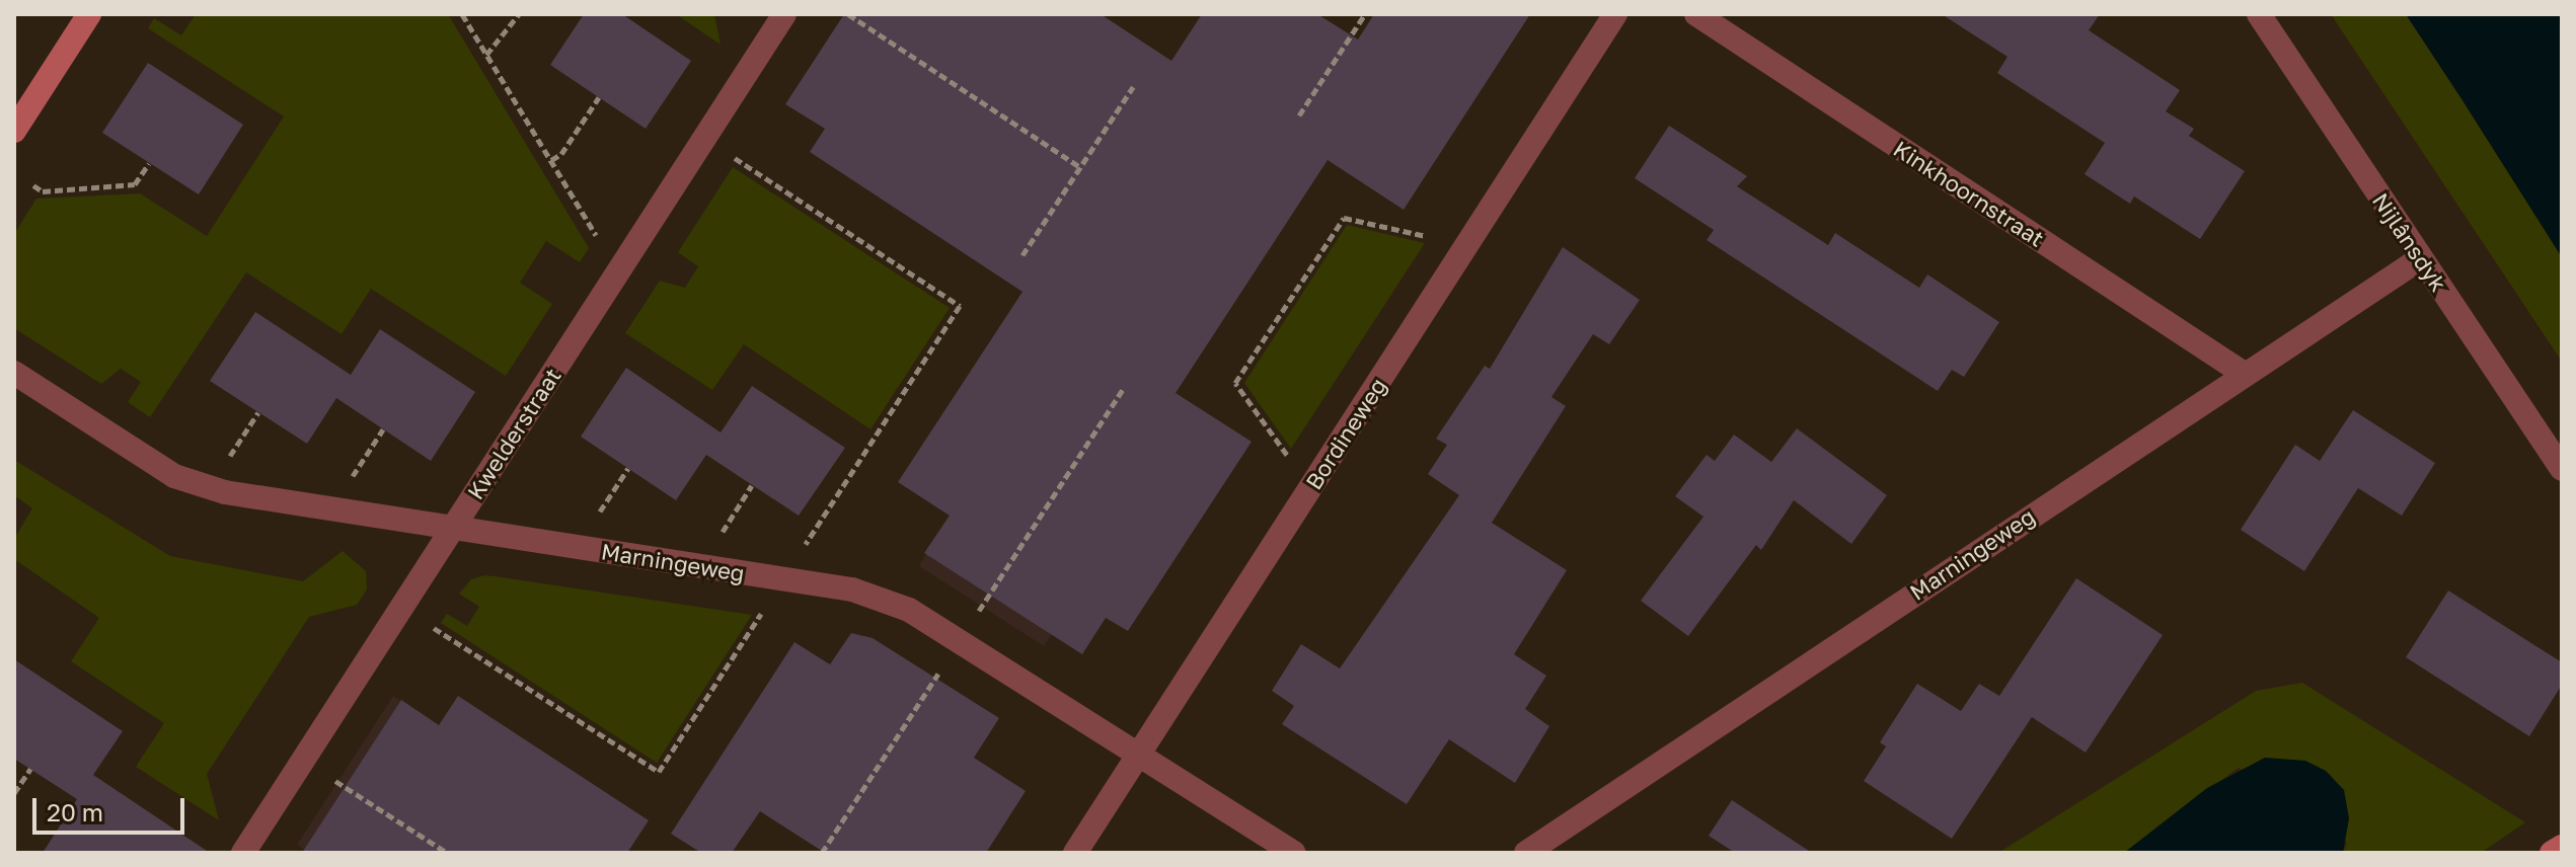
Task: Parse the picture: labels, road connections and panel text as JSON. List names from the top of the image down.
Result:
{
  "streets": {
    "street": [
      "Kinkhoornstraat",
      "Nijlânsdyk",
      "Kwelderstraat",
      "Bordineweg",
      "Marningeweg"
    ]
  },
  "crossings": [
    ["Kinkhoornstraat", "Marningeweg"],
    ["Nijlânsdyk", "Marningeweg"],
    ["Kwelderstraat", "Marningeweg"],
    ["Bordineweg", "Marningeweg"]
  ],
  "scale_bar": "20 m"
}
